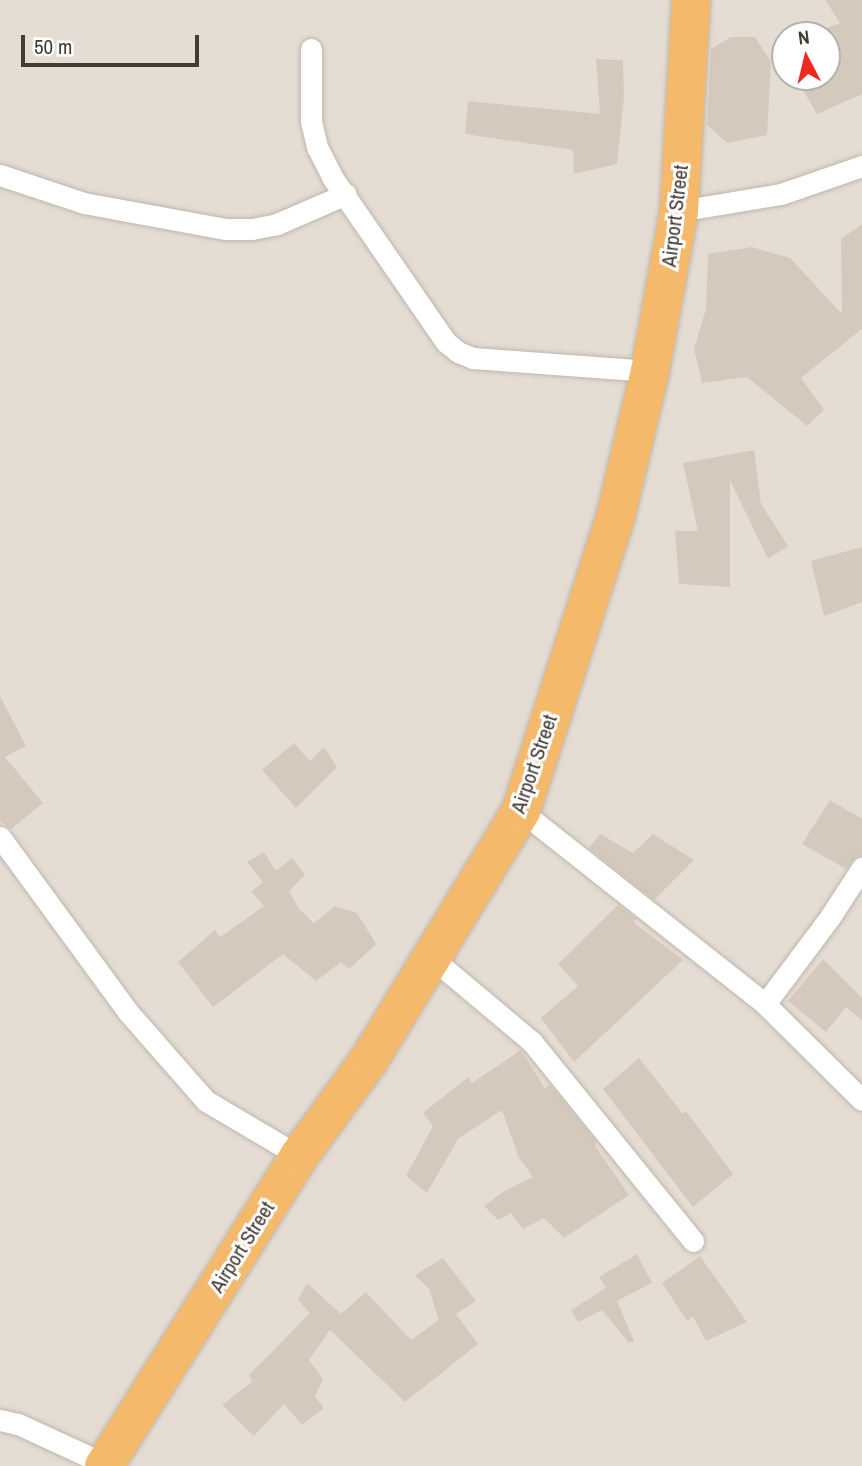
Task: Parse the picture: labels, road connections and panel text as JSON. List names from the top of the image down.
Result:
{
  "streets": {
    "highway": ["Airport Street"]
  },
  "scale_bar": "50 m",
  "north": "top"
}
